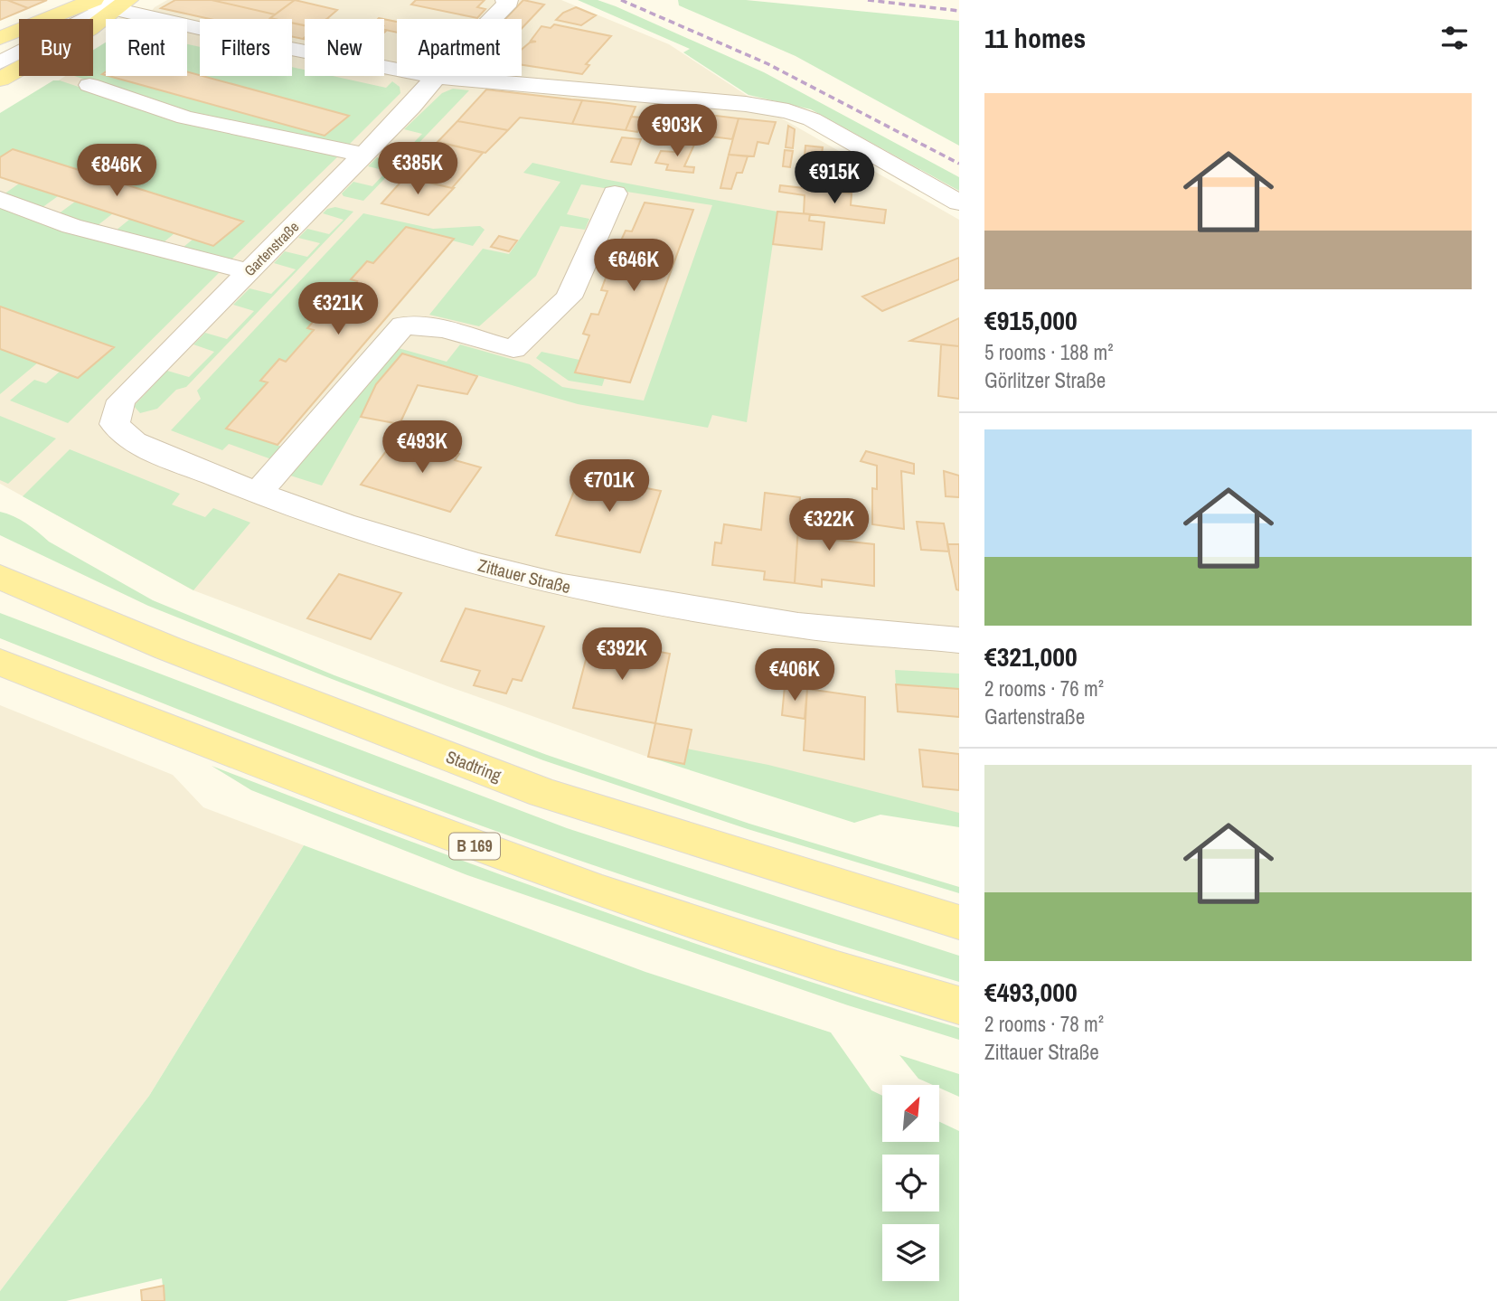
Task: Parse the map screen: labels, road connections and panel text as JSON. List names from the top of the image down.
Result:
{
  "streets": {
    "main road": ["Stadtring", "B 169"],
    "street": ["Gartenstraße", "Zittauer Straße"]
  },
  "crossings": [
    ["Gartenstraße", "Zittauer Straße"]
  ],
  "north": "top right",
  "page": {
    "heading": "11 homes",
    "chip": [
      "Buy",
      "Rent",
      "Filters",
      "New",
      "Apartment"
    ],
    "list": [
      {
        "name": "€915,000",
        "note": "5 rooms · 188 m² · Görlitzer Straße"
      },
      {
        "name": "€321,000",
        "note": "2 rooms · 76 m² · Gartenstraße"
      },
      {
        "name": "€493,000",
        "note": "2 rooms · 78 m² · Zittauer Straße"
      }
    ],
    "price": [
      "€903K",
      "€385K",
      "€846K",
      "€915K",
      "€646K",
      "€321K",
      "€493K",
      "€701K",
      "€322K",
      "€392K",
      "€406K"
    ]
  }
}
